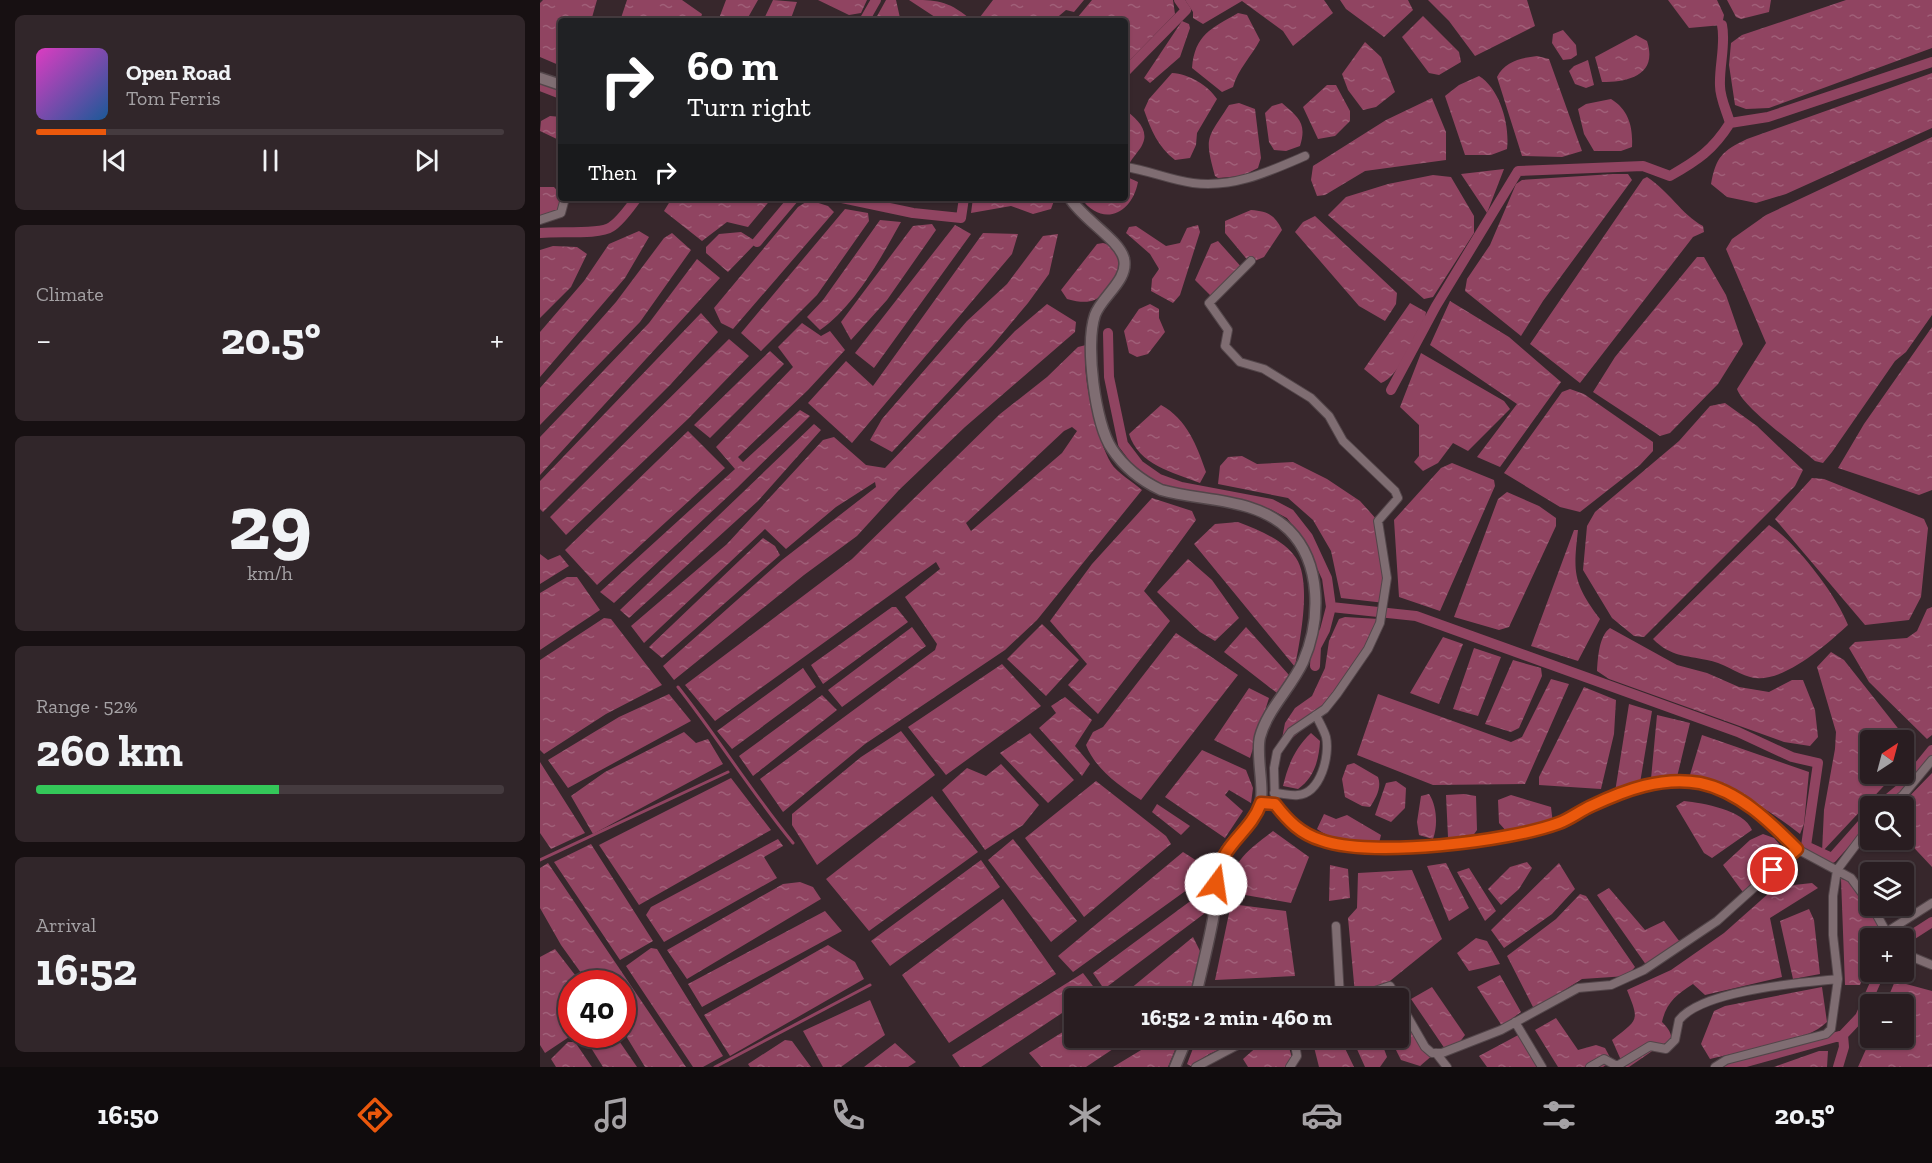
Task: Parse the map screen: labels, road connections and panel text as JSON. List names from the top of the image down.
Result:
{
  "north": "top right",
  "page": {
    "turn": ["60 m", "Turn right"],
    "song": ["Open Road", "Tom Ferris"],
    "then": "Then",
    "tile": [
      "Climate",
      ["29", "km/h"],
      ["Range · 52%", "260 km"],
      ["Arrival", "16:52"]
    ],
    "heat": ["−", "20.5°", "+"],
    "map_buttons": ["+", "−"],
    "limit": "40",
    "trip": "16:52 · 2 min · 460 m",
    "tabs": ["16:50", "20.5°"]
  }
}
